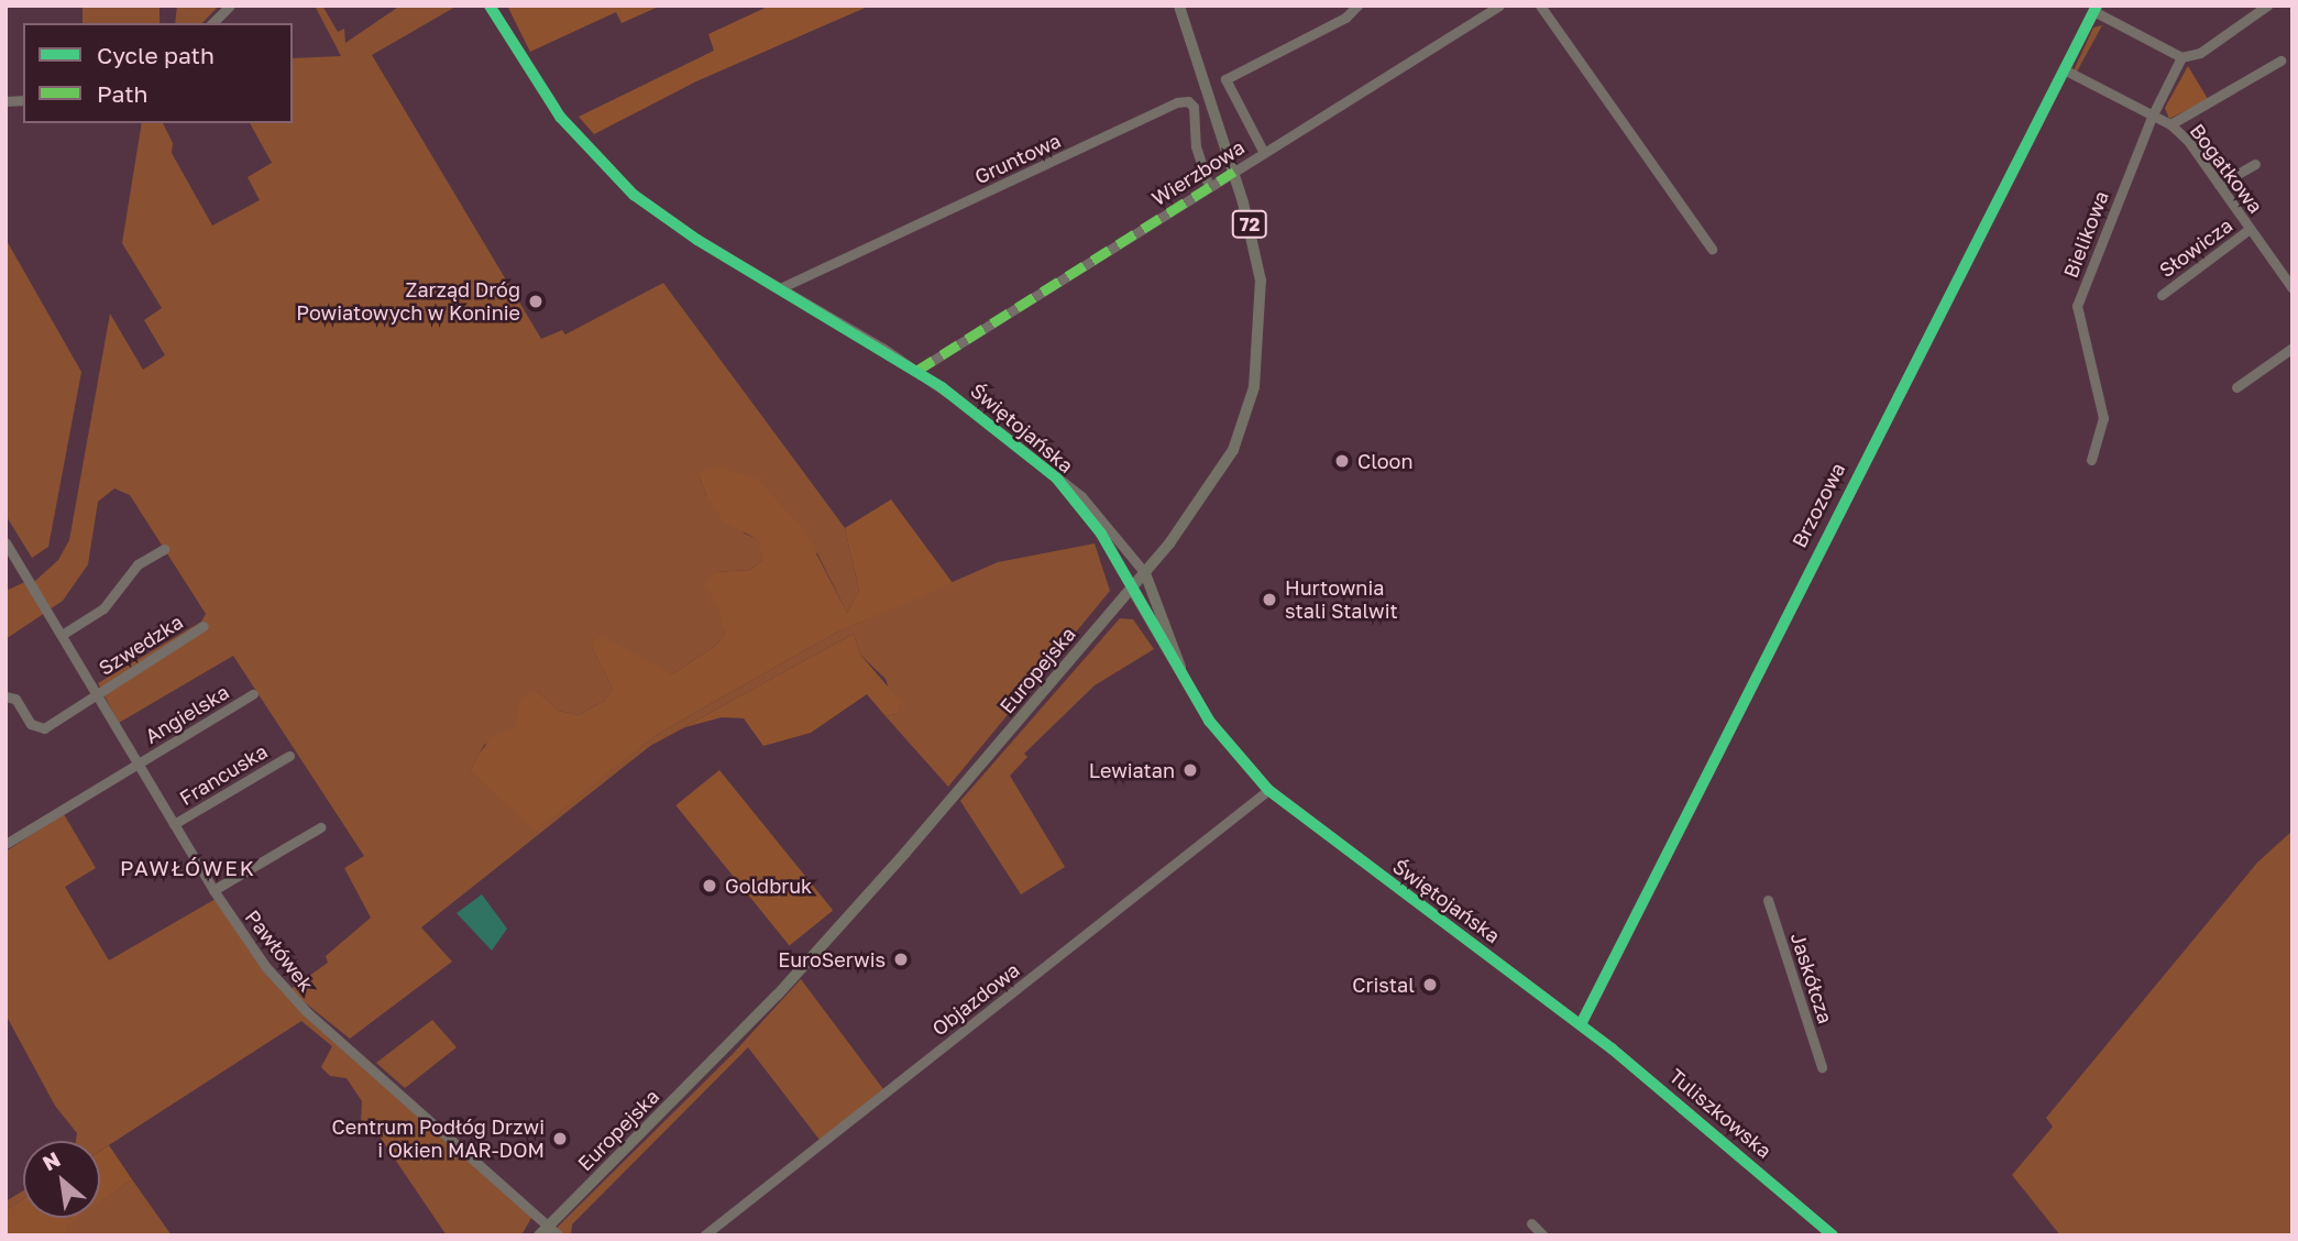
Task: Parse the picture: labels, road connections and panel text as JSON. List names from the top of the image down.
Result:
{
  "streets": {
    "main road": [
      "72",
      "Świętojańska",
      "Europejska",
      "Tuliszkowska"
    ],
    "street": [
      "Gruntowa",
      "Bogatkowa",
      "Wierzbowa",
      "Bielikowa",
      "Słowicza",
      "Brzozowa",
      "Szwedzka",
      "Angielska",
      "Francuska",
      "Pawłówek",
      "Jaskółcza",
      "Objazdowa"
    ]
  },
  "crossings": [
    ["Gruntowa", "Wierzbowa"],
    ["Gruntowa", "Świętojańska"],
    ["Bogatkowa", "Bielikowa"],
    ["Bogatkowa", "Słowicza"],
    ["Wierzbowa", "Świętojańska"],
    ["Wierzbowa", "Europejska"],
    ["Świętojańska", "Brzozowa"],
    ["Świętojańska", "Europejska"],
    ["Świętojańska", "Objazdowa"],
    ["Świętojańska", "Tuliszkowska"],
    ["Brzozowa", "Tuliszkowska"],
    ["Szwedzka", "Pawłówek"],
    ["Europejska", "Pawłówek"],
    ["Angielska", "Pawłówek"],
    ["Francuska", "Pawłówek"]
  ],
  "districts": ["PAWŁÓWEK"],
  "places": [
    "Zarząd Dróg Powiatowych w Koninie",
    "Cloon",
    "Hurtownia stali Stalwit",
    "Lewiatan",
    "Goldbruk",
    "EuroSerwis",
    "Cristal",
    "Centrum Podłóg Drzwi i Okien MAR-DOM"
  ],
  "legend": ["Cycle path", "Path"],
  "north": "top left"
}
